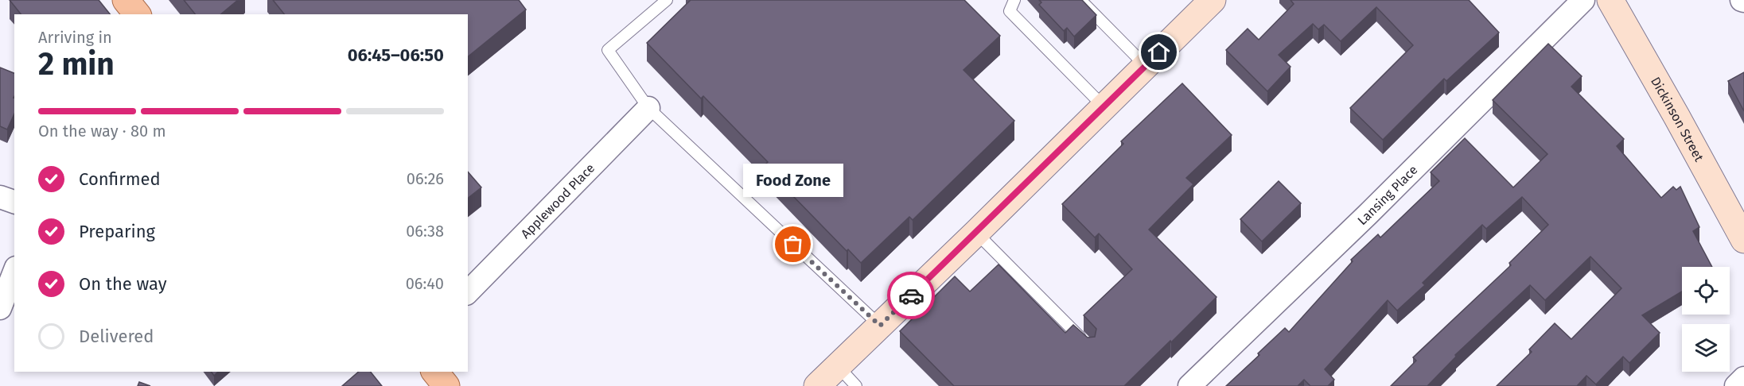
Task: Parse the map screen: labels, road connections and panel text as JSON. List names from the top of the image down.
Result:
{
  "streets": {
    "main road": ["Dickinson Street"],
    "street": ["Lansing Place", "Applewood Place"]
  },
  "places": ["Food Zone"],
  "page": {
    "heading": ["2 min", "Arriving in", "06:45–06:50"],
    "bar": "On the way · 80 m",
    "list": [
      ["Confirmed", "06:26"],
      ["Preparing", "06:38"],
      ["On the way", "06:40"],
      "Delivered"
    ],
    "bubble": "Food Zone"
  }
}
